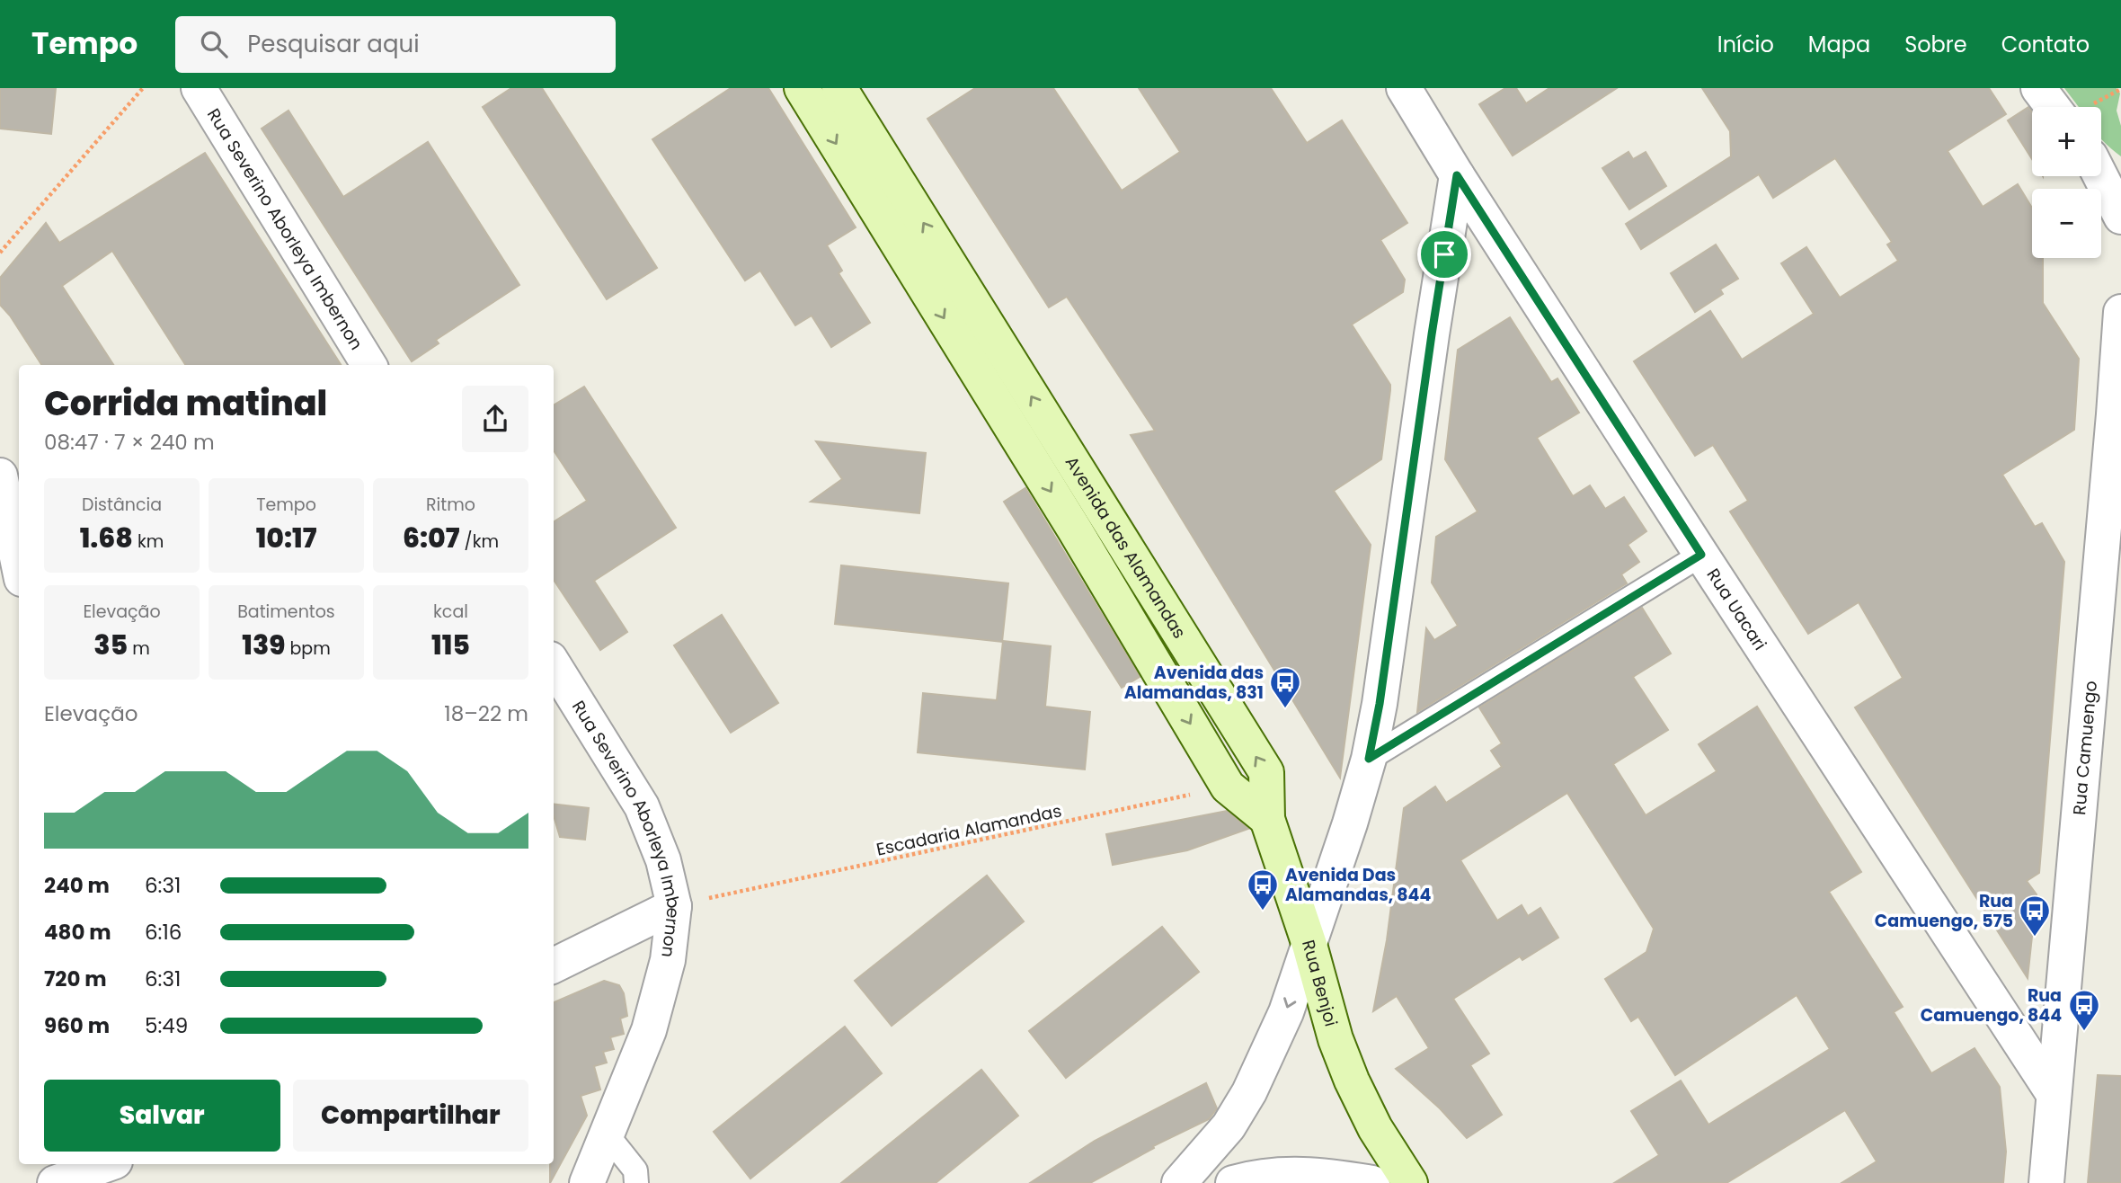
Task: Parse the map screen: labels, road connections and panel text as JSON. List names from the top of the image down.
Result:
{
  "streets": {
    "street": [
      "Rua Severino Aborleya Imbernon",
      "Avenida das Alamandas",
      "Rua Uacari",
      "Rua Camuengo",
      "Rua Benjoi"
    ],
    "path": ["Escadaria Alamandas"]
  },
  "crossings": [
    ["Rua Severino Aborleya Imbernon", "Escadaria Alamandas"],
    ["Avenida das Alamandas", "Escadaria Alamandas"],
    ["Rua Uacari", "Rua Camuengo"],
    ["Rua Uacari", "Rua Benjoi"]
  ],
  "places": {
    "bus stop": [
      "Avenida das Alamandas, 831",
      "Avenida Das Alamandas, 844",
      "Rua Camuengo, 575",
      "Rua Camuengo, 844"
    ]
  },
  "page": {
    "header": "Tempo",
    "search": "Pesquisar aqui",
    "nav": [
      "Início",
      "Mapa",
      "Sobre",
      "Contato"
    ],
    "map_buttons": ["+", "−"],
    "heading": ["Corrida matinal", "08:47 · 7 × 240 m"],
    "stats": [
      ["Distância", "1.68 km"],
      ["Tempo", "10:17"],
      ["Ritmo", "6:07 /km"],
      ["Elevação", "35 m"],
      ["Batimentos", "139 bpm"],
      ["kcal", "115"]
    ],
    "chart": ["Elevação", "18–22 m"],
    "list": [
      {
        "name": "240 m",
        "note": "6:31"
      },
      {
        "name": "480 m",
        "note": "6:16"
      },
      {
        "name": "720 m",
        "note": "6:31"
      },
      {
        "name": "960 m",
        "note": "5:49"
      }
    ],
    "buttons": ["Salvar", "Compartilhar"]
  }
}
